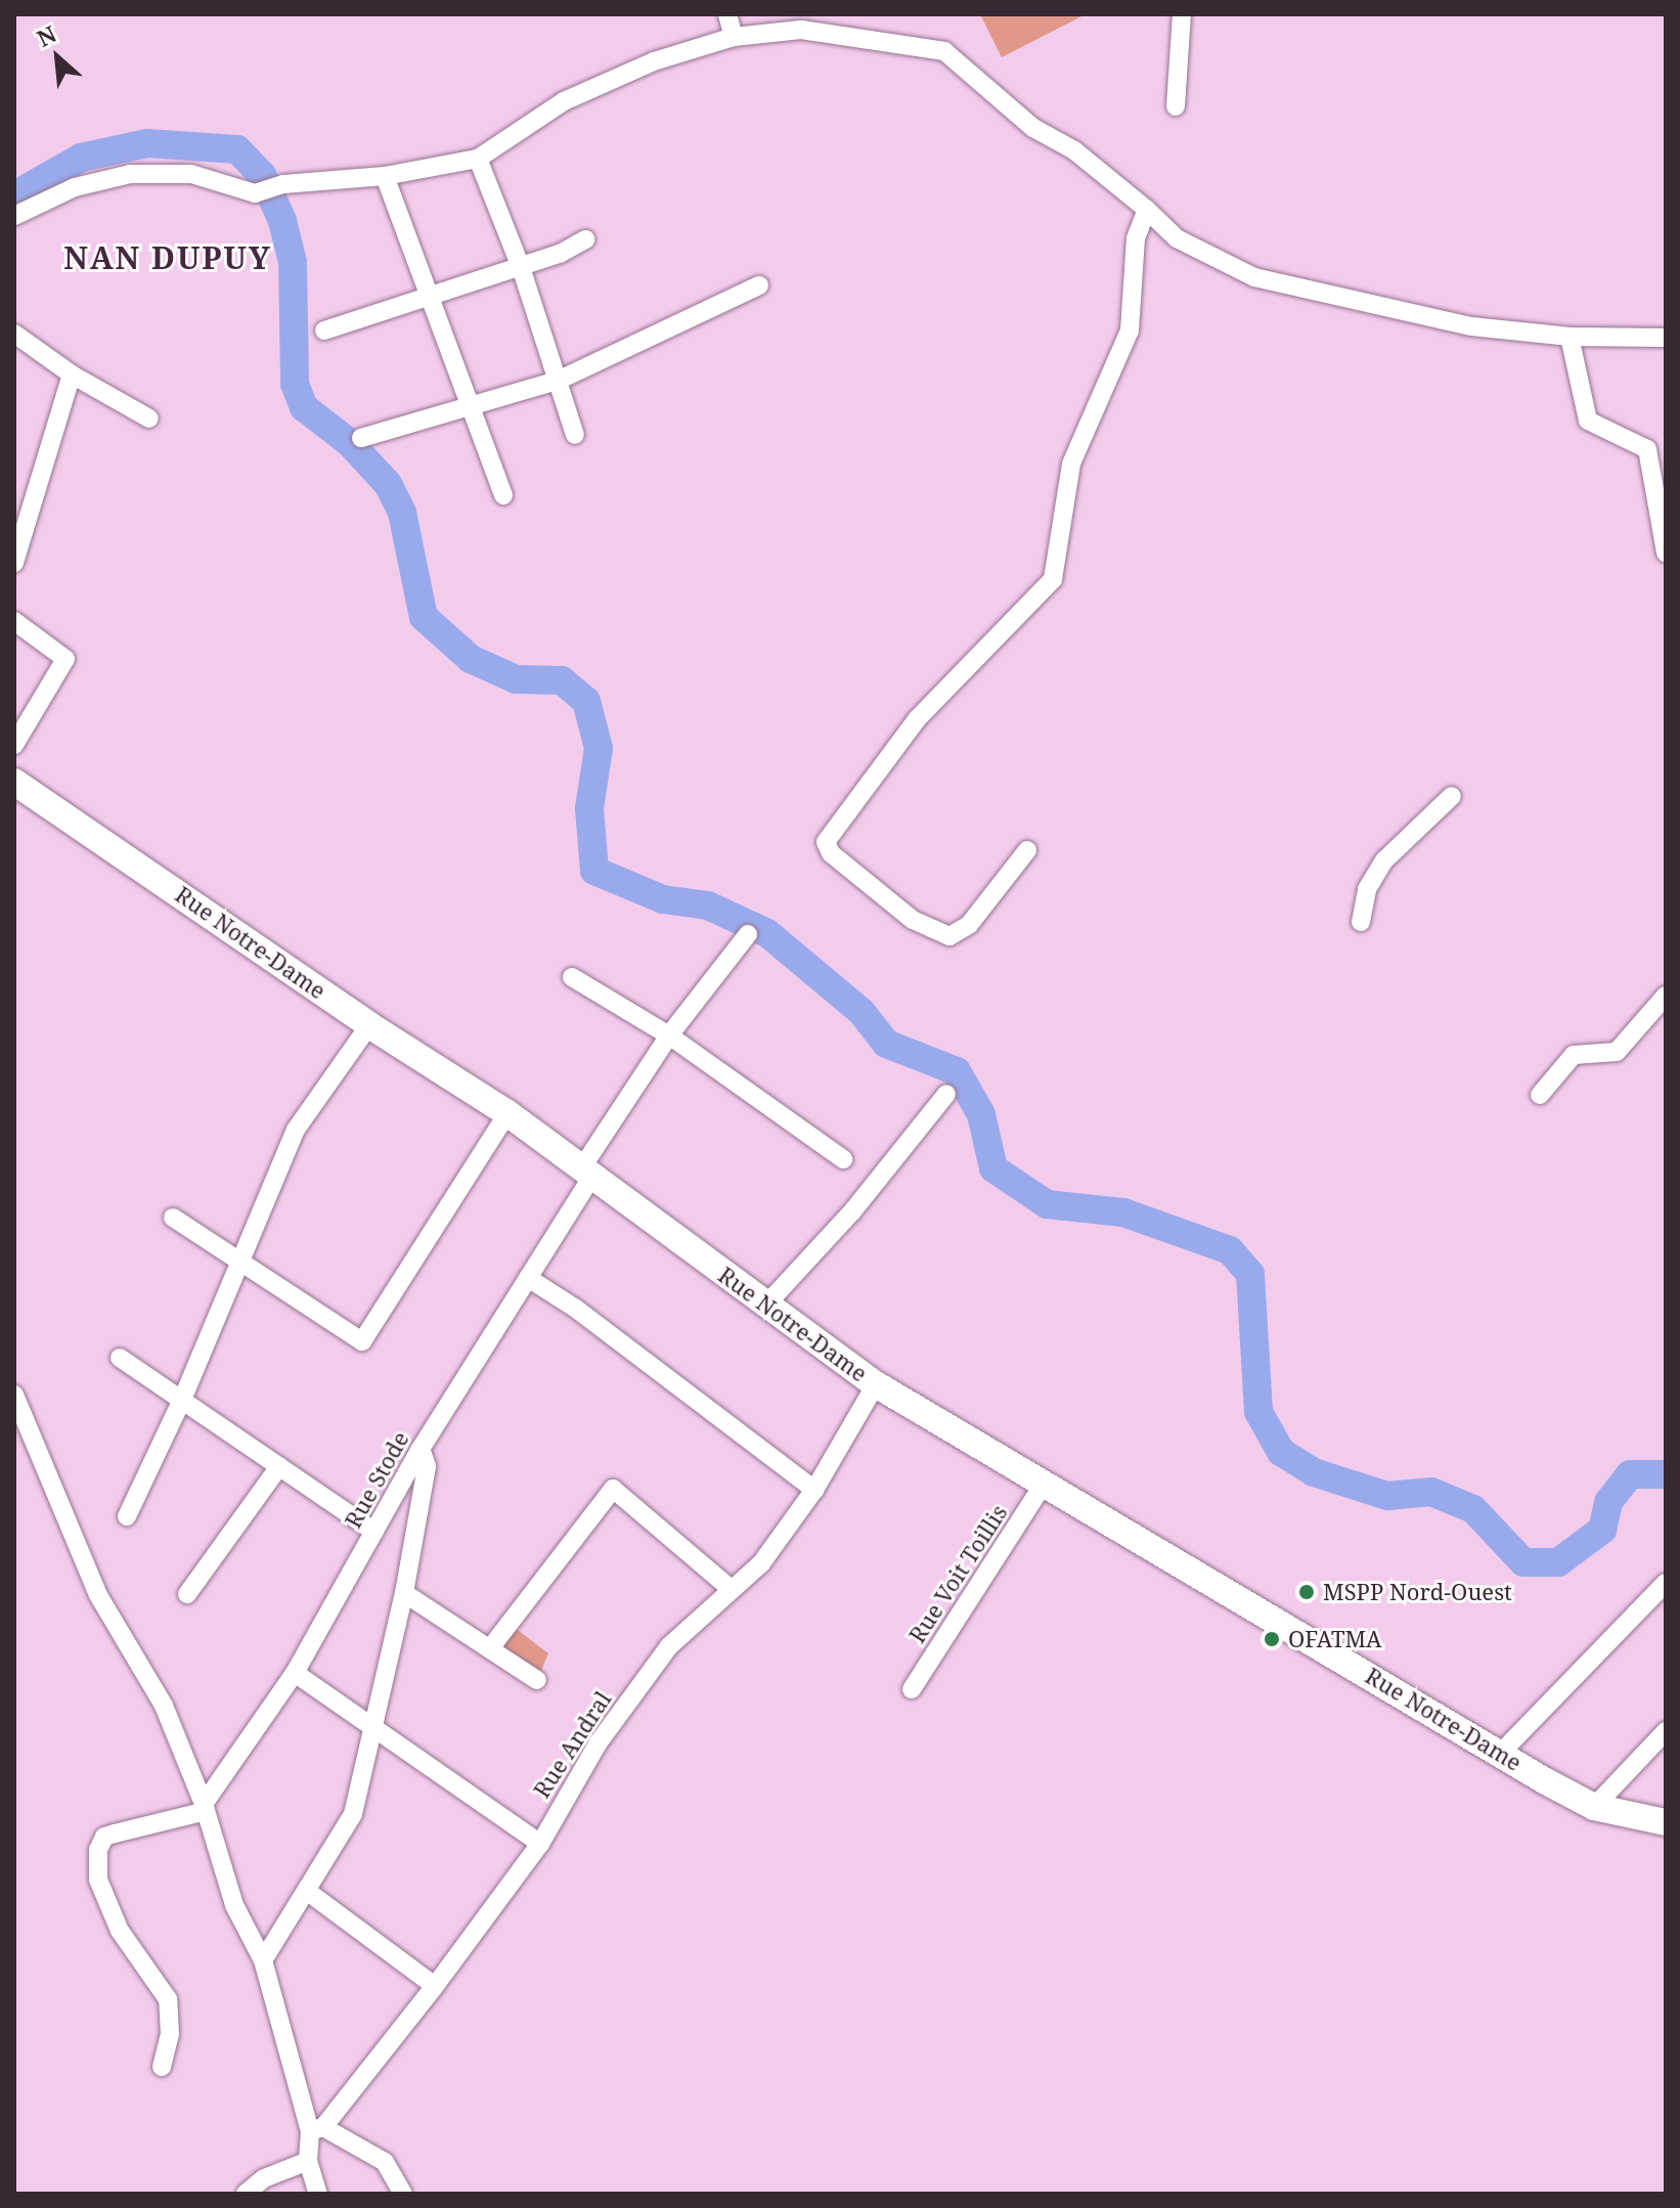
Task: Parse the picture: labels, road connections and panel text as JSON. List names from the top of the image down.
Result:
{
  "streets": {
    "street": [
      "Rue Notre-Dame",
      "Rue Stode",
      "Rue Voit Toillis",
      "Rue Andral"
    ]
  },
  "crossings": [
    ["Rue Notre-Dame", "Rue Stode"],
    ["Rue Notre-Dame", "Rue Voit Toillis"],
    ["Rue Notre-Dame", "Rue Andral"]
  ],
  "districts": ["NAN DUPUY"],
  "places": ["MSPP Nord-Ouest", "OFATMA"],
  "north": "top left"
}
